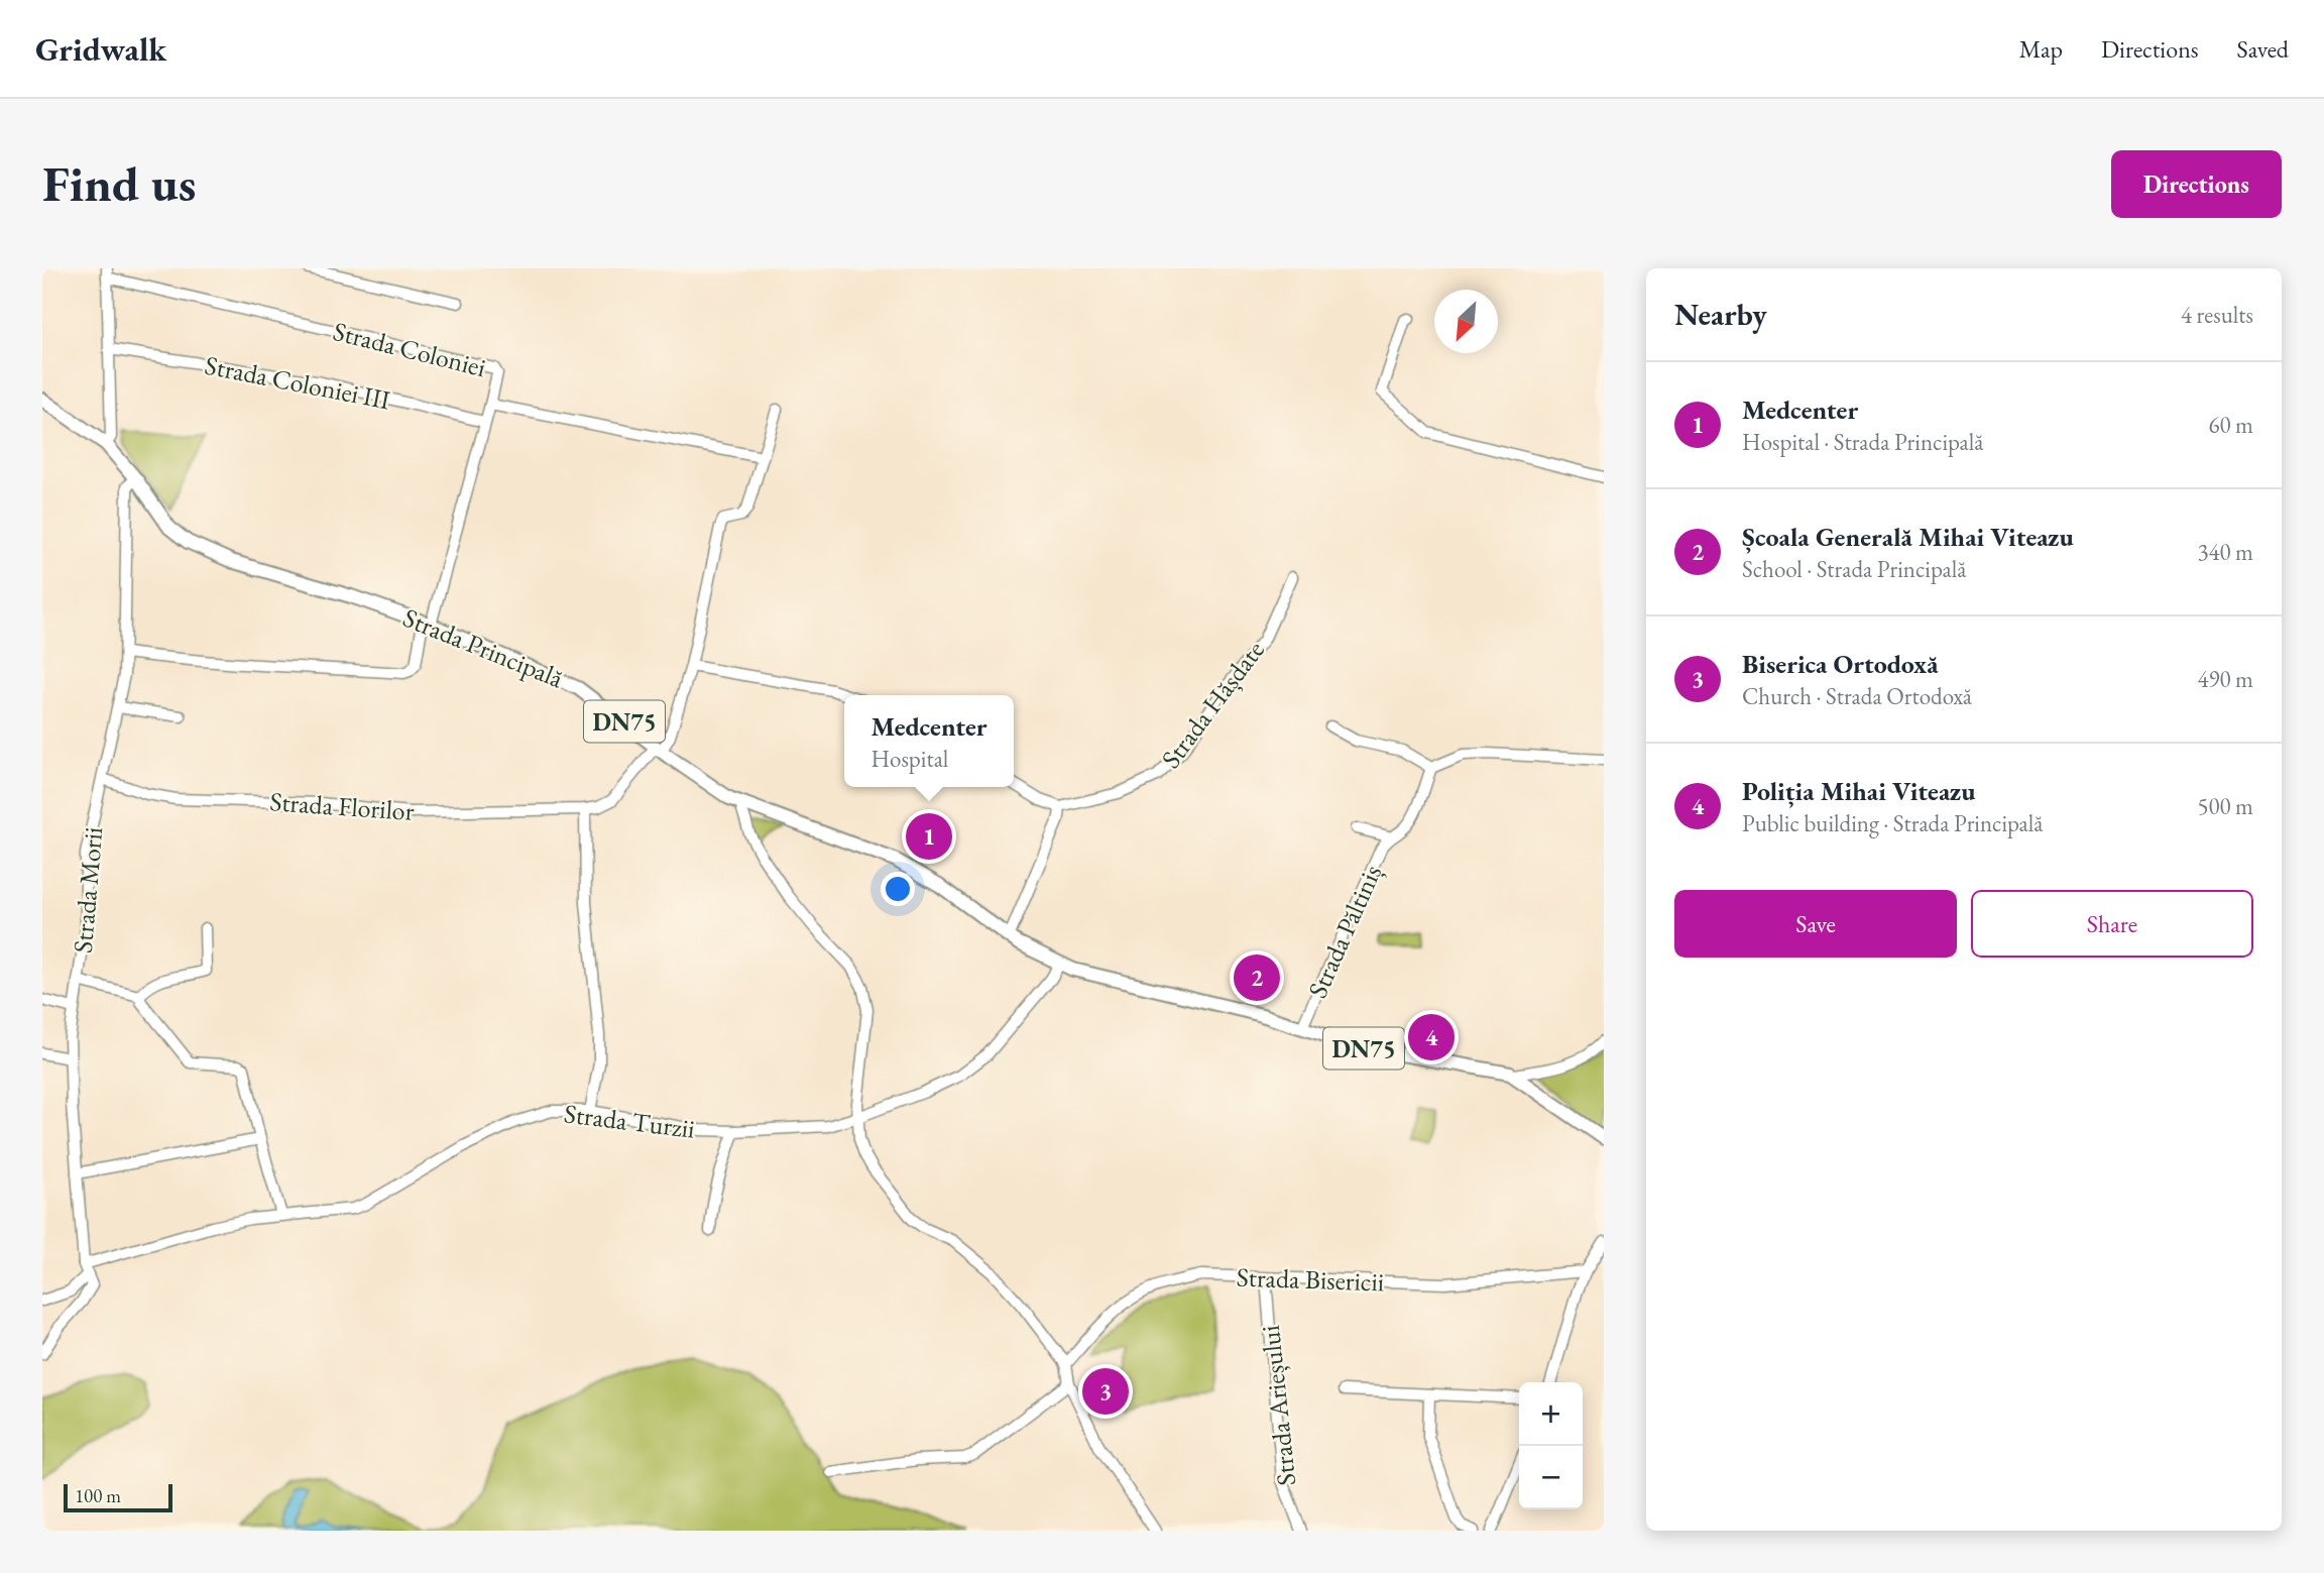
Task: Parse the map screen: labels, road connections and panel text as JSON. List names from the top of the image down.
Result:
{
  "streets": {
    "main road": ["Strada Principală", "DN75"],
    "street": [
      "Strada Coloniei",
      "Strada Coloniei III",
      "Strada Hășdate",
      "Strada Florilor",
      "Strada Morii",
      "Strada Păltiniș",
      "Strada Turzii",
      "Strada Bisericii",
      "Strada Arieșului"
    ]
  },
  "crossings": [
    ["Strada Coloniei", "Strada Coloniei III"],
    ["Strada Coloniei", "Strada Principală"],
    ["Strada Coloniei", "Strada Morii"],
    ["Strada Principală", "Strada Florilor"],
    ["Strada Principală", "Strada Morii"],
    ["Strada Principală", "Strada Păltiniș"],
    ["Strada Principală", "Strada Turzii"],
    ["Strada Florilor", "Strada Morii"],
    ["Strada Morii", "Strada Turzii"],
    ["Strada Bisericii", "Strada Arieșului"]
  ],
  "scale_bar": "100 m",
  "north": "bottom left",
  "page": {
    "header": "Gridwalk",
    "nav": ["Map", "Directions", "Saved"],
    "buttons": [
      "Directions",
      ["Save", "Share"]
    ],
    "title": "Find us",
    "heading": ["Nearby", "4 results"],
    "list": [
      {
        "mark": "1",
        "name": "Medcenter",
        "note": "Hospital · Strada Principală",
        "value": "60 m"
      },
      {
        "mark": "2",
        "name": "Școala Generală Mihai Viteazu",
        "note": "School · Strada Principală",
        "value": "340 m"
      },
      {
        "mark": "3",
        "name": "Biserica Ortodoxă",
        "note": "Church · Strada Ortodoxă",
        "value": "490 m"
      },
      {
        "mark": "4",
        "name": "Poliția Mihai Viteazu",
        "note": "Public building · Strada Principală",
        "value": "500 m"
      }
    ],
    "popup": ["Medcenter", "Hospital"],
    "pins": [
      "1",
      "2",
      "4",
      "3"
    ],
    "map_buttons": ["+", "−"],
    "scale": "100 m"
  }
}
